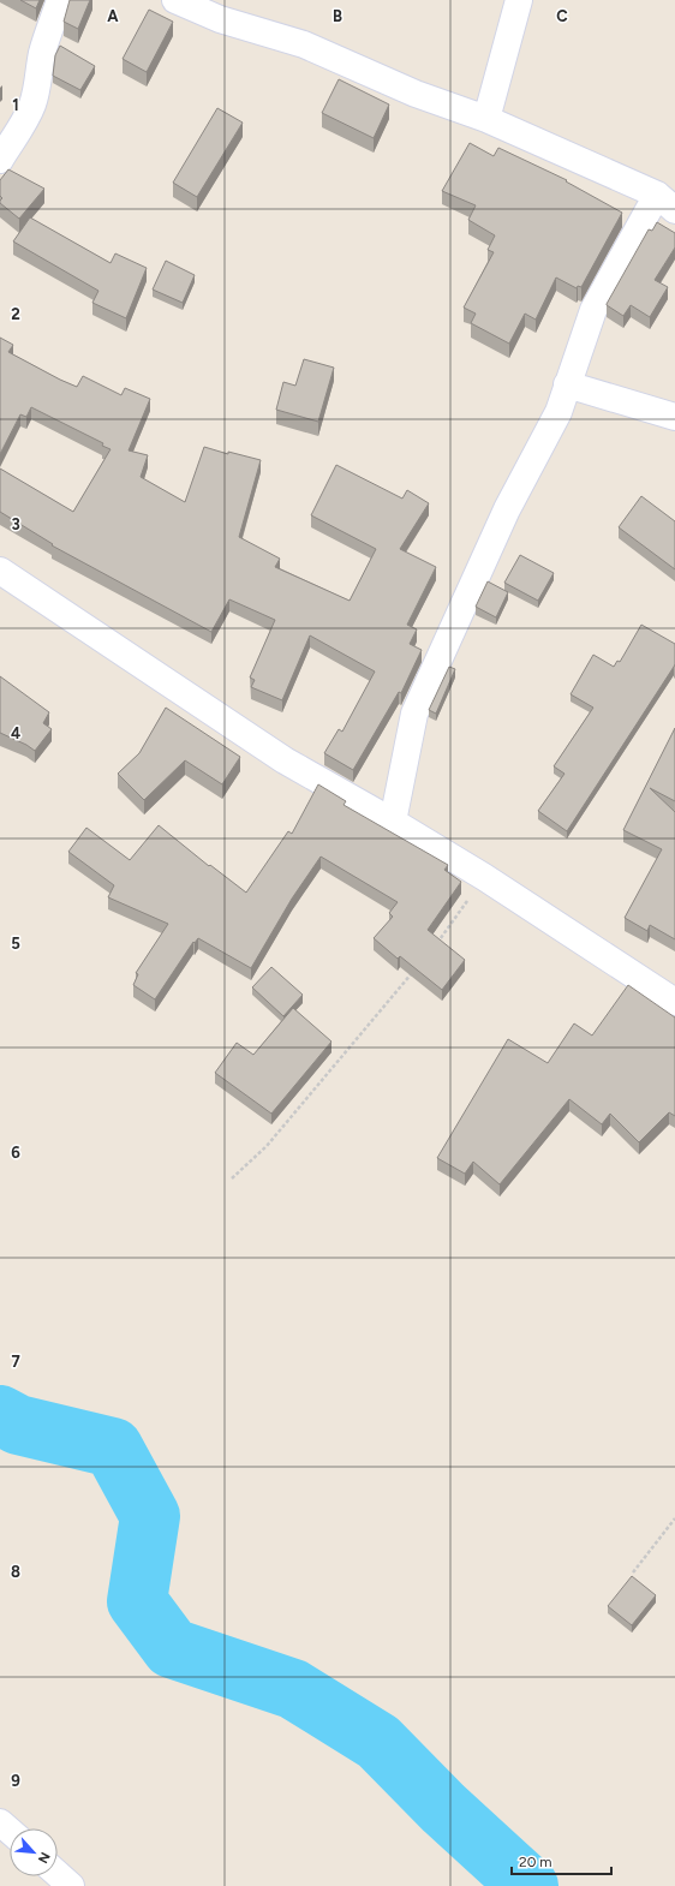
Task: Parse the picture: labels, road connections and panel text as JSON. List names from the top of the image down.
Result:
{
  "scale_bar": "20 m",
  "north": "bottom right",
  "grid": {
    "columns": ["A", "B", "C"],
    "rows": [
      "1",
      "2",
      "3",
      "4",
      "5",
      "6",
      "7",
      "8",
      "9"
    ]
  }
}
